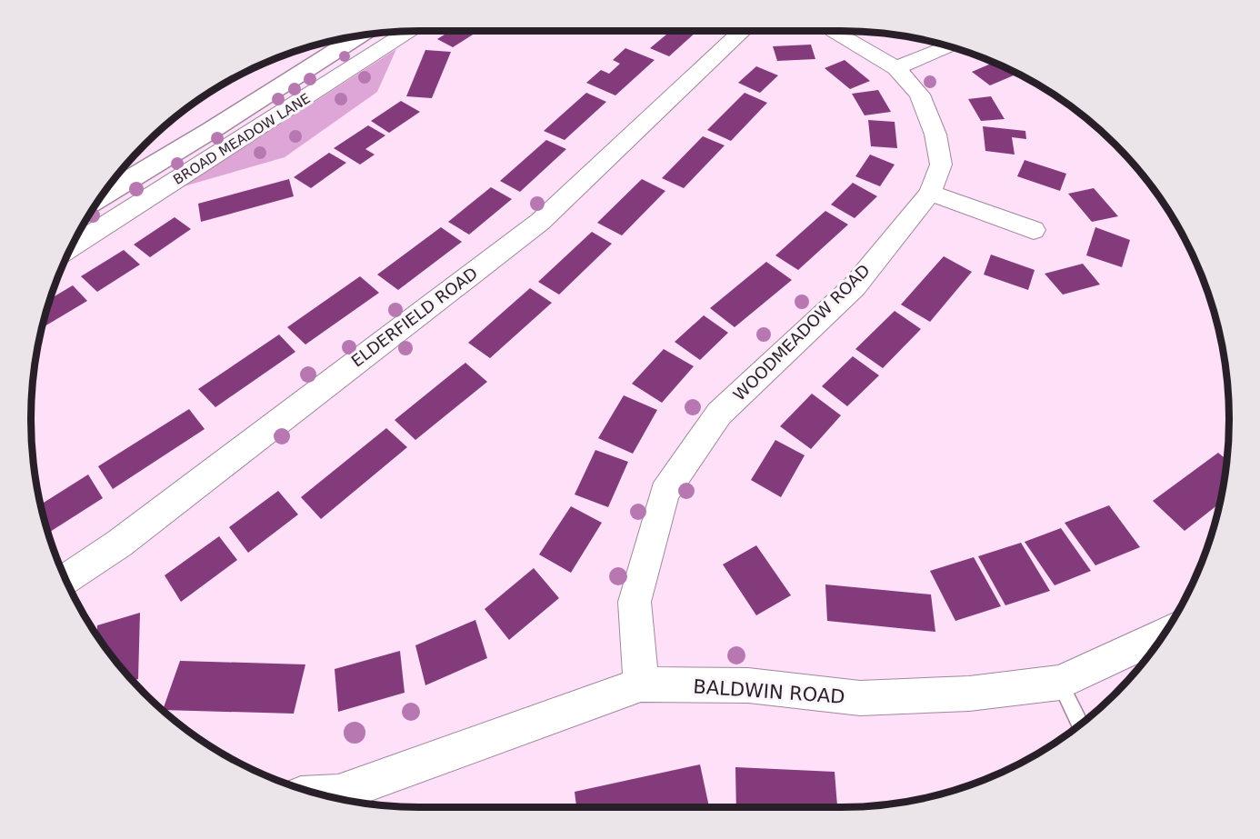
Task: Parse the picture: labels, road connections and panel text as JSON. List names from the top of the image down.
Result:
{
  "streets": {
    "street": [
      "BROAD MEADOW LANE",
      "ELDERFIELD ROAD",
      "WOODMEADOW ROAD",
      "BALDWIN ROAD"
    ]
  },
  "crossings": [
    ["WOODMEADOW ROAD", "BALDWIN ROAD"]
  ]
}
